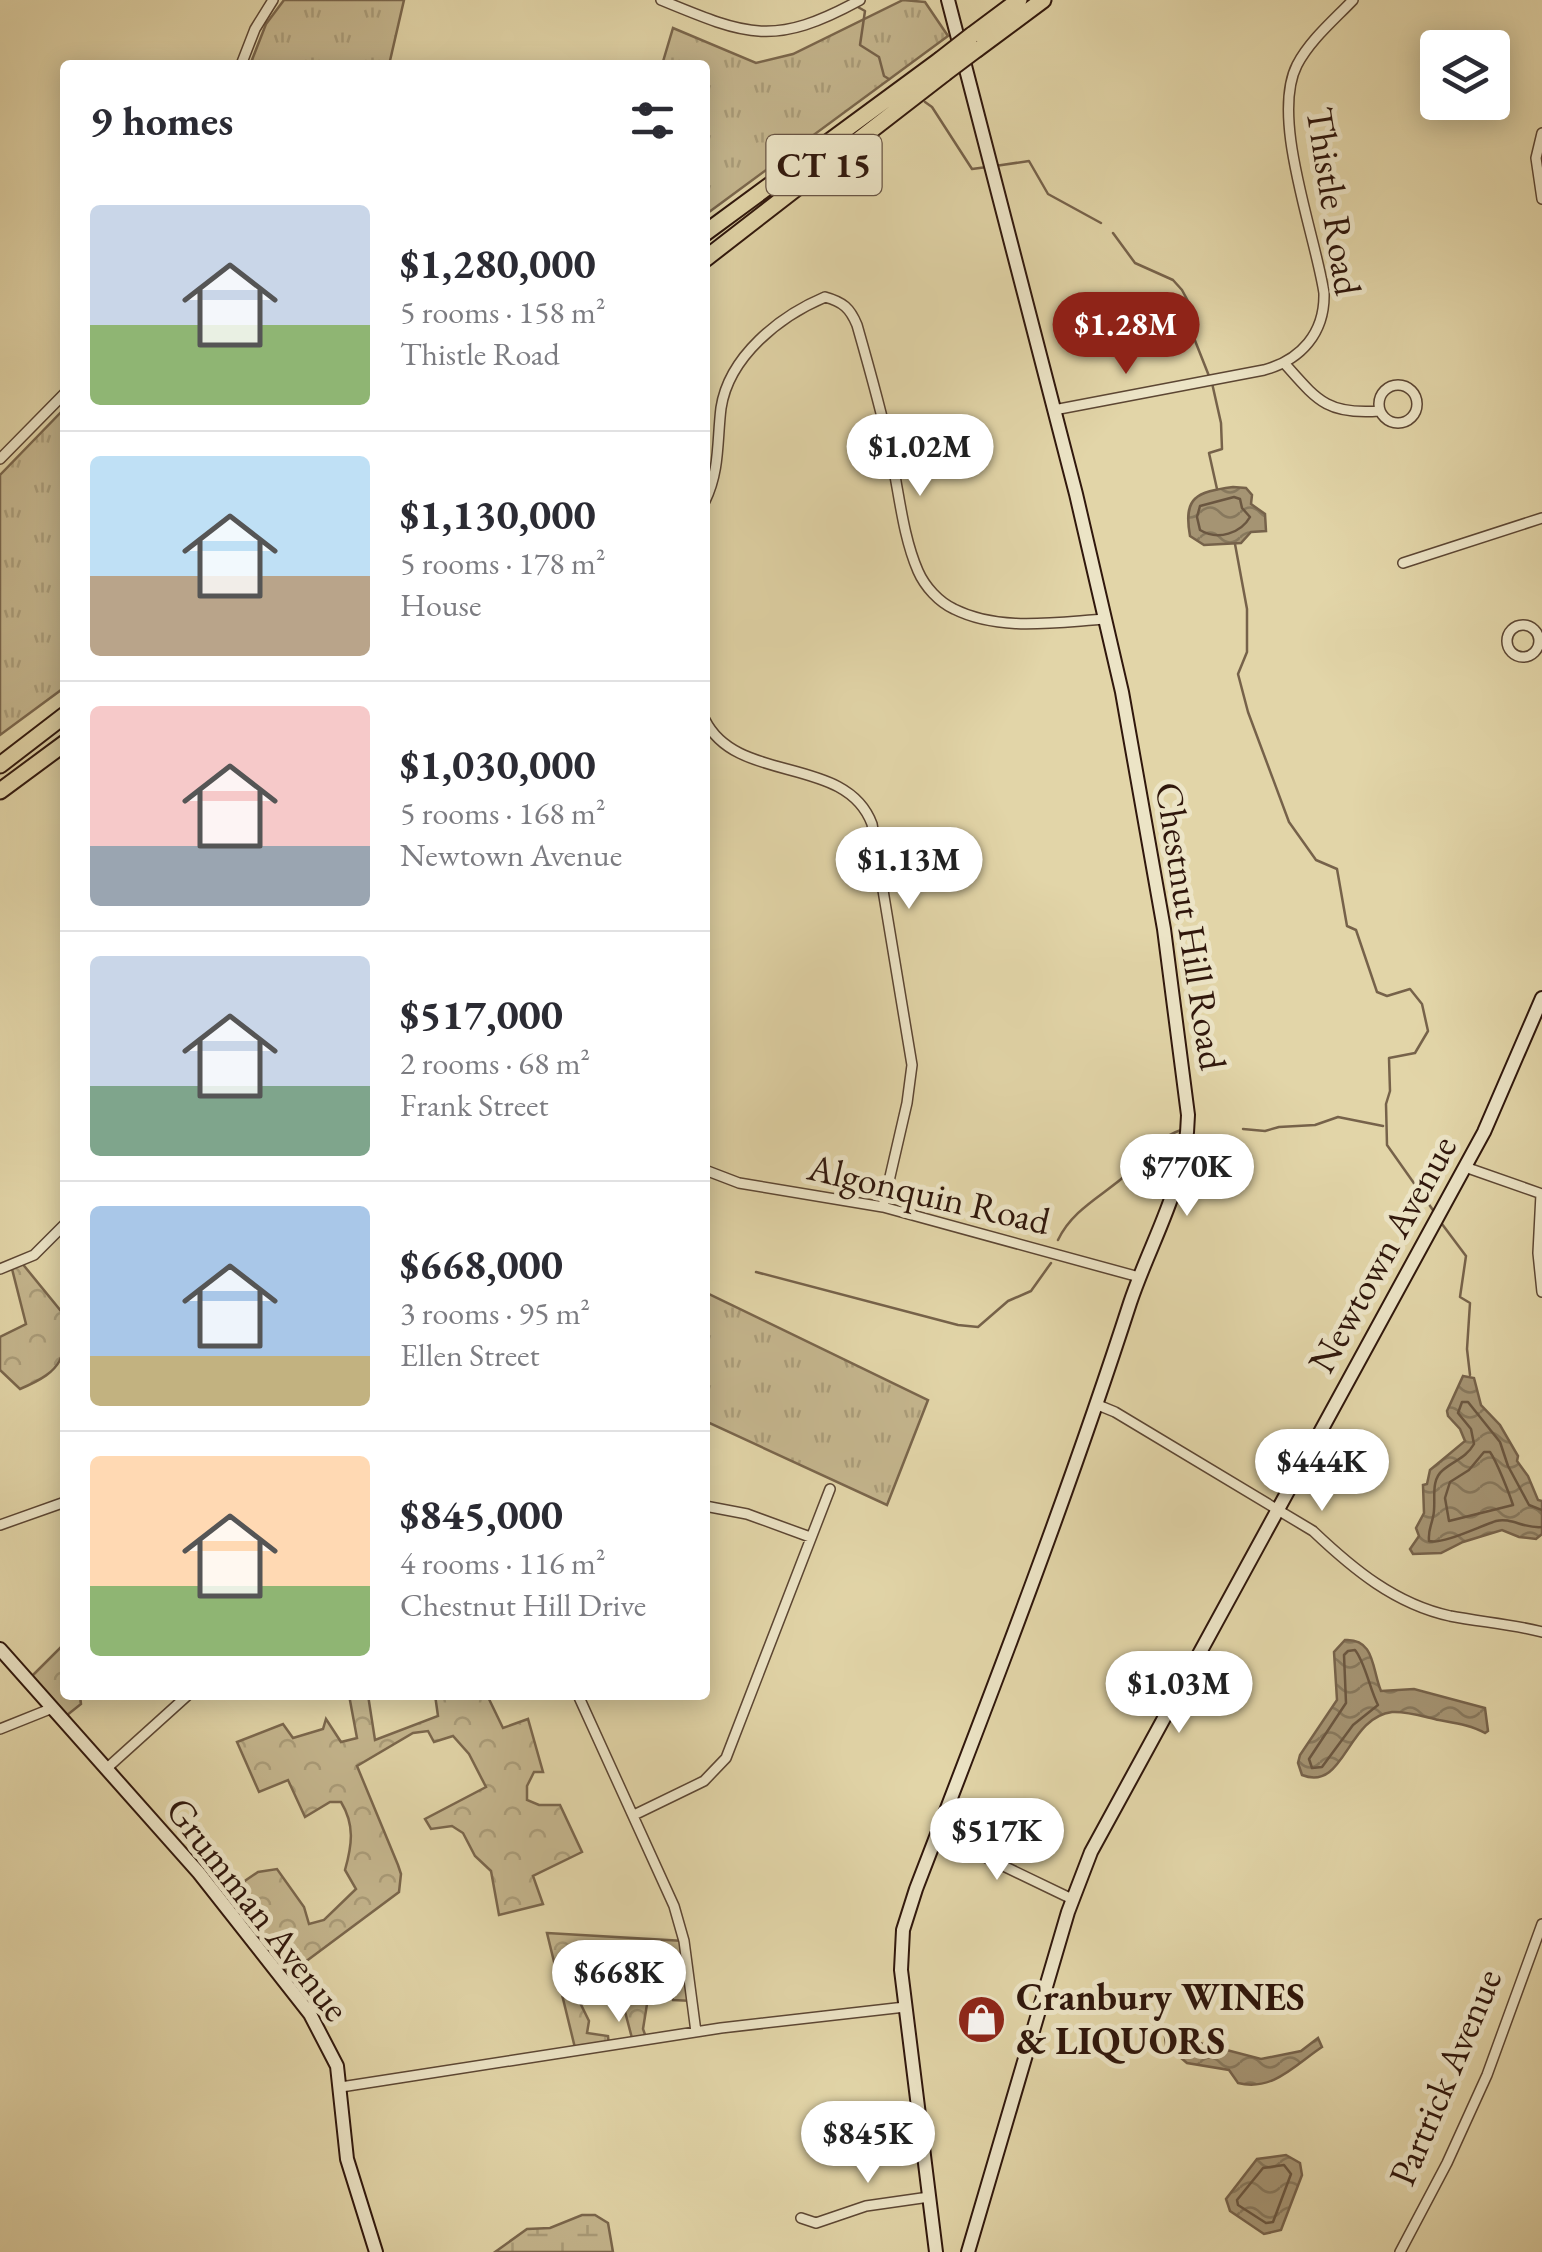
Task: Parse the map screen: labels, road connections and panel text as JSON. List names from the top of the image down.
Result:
{
  "streets": {
    "highway": ["CT 15"],
    "main road": ["Chestnut Hill Road", "Newtown Avenue", "Grumman Avenue"],
    "street": ["Thistle Road", "Algonquin Road", "Partrick Avenue"]
  },
  "crossings": [
    ["Chestnut Hill Road", "Algonquin Road"]
  ],
  "places": {
    "shop": ["Cranbury WINES & LIQUORS"]
  },
  "page": {
    "heading": "9 homes",
    "list": [
      {
        "name": "$1,280,000",
        "note": "5 rooms · 158 m² · Thistle Road"
      },
      {
        "name": "$1,130,000",
        "note": "5 rooms · 178 m² · House"
      },
      {
        "name": "$1,030,000",
        "note": "5 rooms · 168 m² · Newtown Avenue"
      },
      {
        "name": "$517,000",
        "note": "2 rooms · 68 m² · Frank Street"
      },
      {
        "name": "$668,000",
        "note": "3 rooms · 95 m² · Ellen Street"
      },
      {
        "name": "$845,000",
        "note": "4 rooms · 116 m² · Chestnut Hill Drive"
      }
    ],
    "price": [
      "$1.28M",
      "$1.02M",
      "$1.13M",
      "$770K",
      "$444K",
      "$1.03M",
      "$517K",
      "$668K",
      "$845K"
    ]
  }
}
